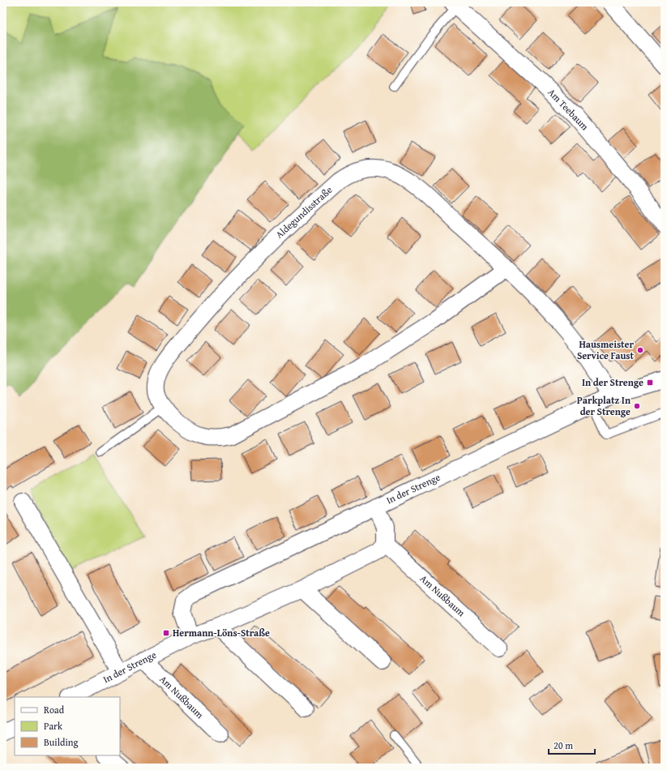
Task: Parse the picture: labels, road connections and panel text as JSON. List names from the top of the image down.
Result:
{
  "streets": {
    "street": [
      "Am Teebaum",
      "Aldegundisstraße",
      "In der Strenge",
      "Am Nußbaum"
    ]
  },
  "crossings": [
    ["Aldegundisstraße", "In der Strenge"],
    ["In der Strenge", "Am Nußbaum"]
  ],
  "places": {
    "other": ["Hausmeister Service Faust", "Parkplatz In der Strenge"],
    "transit": ["In der Strenge", "Hermann-Löns-Straße"]
  },
  "legend": ["Road", "Park", "Building"],
  "scale_bar": "20 m"
}
